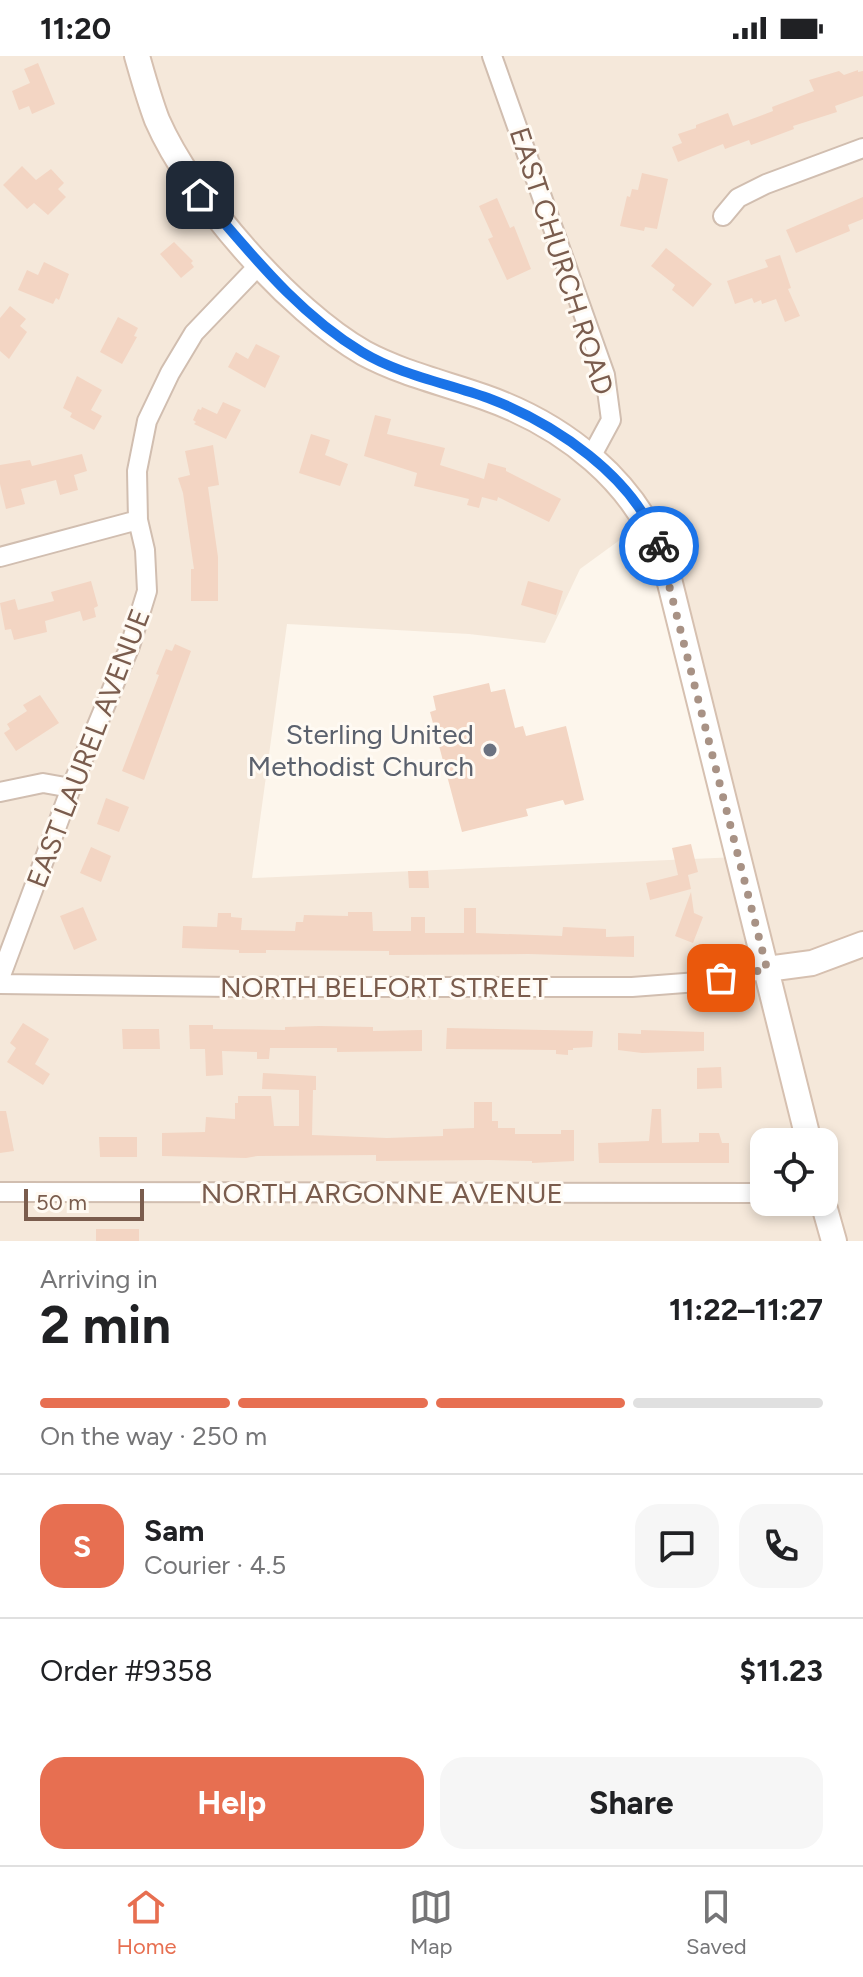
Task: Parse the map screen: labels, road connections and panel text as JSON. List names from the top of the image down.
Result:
{
  "streets": {
    "street": [
      "EAST CHURCH ROAD",
      "EAST LAUREL AVENUE",
      "NORTH BELFORT STREET",
      "NORTH ARGONNE AVENUE"
    ]
  },
  "crossings": [
    ["EAST LAUREL AVENUE", "NORTH BELFORT STREET"]
  ],
  "places": ["Sterling United Methodist Church"],
  "scale_bar": "50 m",
  "page": {
    "status": "11:20",
    "scale": "50 m",
    "heading": ["2 min", "Arriving in", "11:22–11:27"],
    "panel": [
      "Sam",
      "Courier · 4.5",
      "Order #9358",
      "$11.23"
    ],
    "bar": "On the way · 250 m",
    "round": "S",
    "buttons": ["Help", "Share"],
    "tabs": ["Home", "Map", "Saved"]
  }
}
